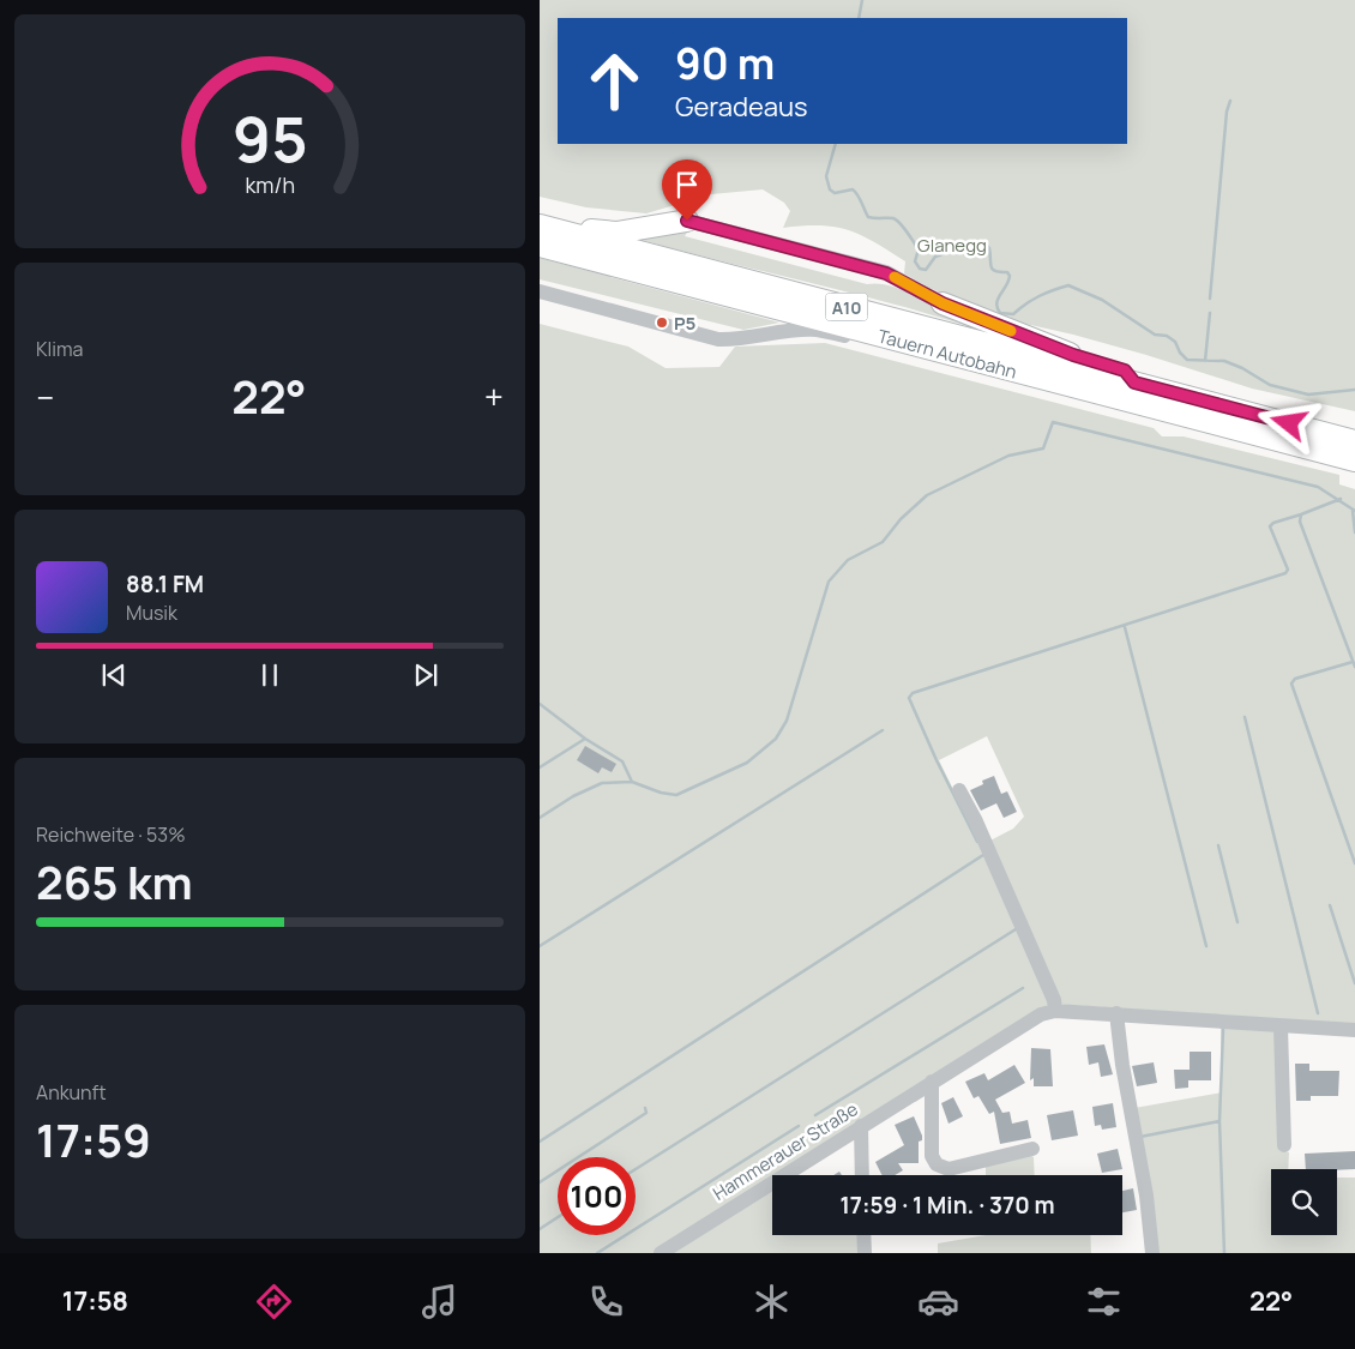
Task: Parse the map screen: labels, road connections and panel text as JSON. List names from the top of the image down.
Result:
{
  "streets": {
    "highway": ["A10", "Tauern Autobahn"],
    "street": ["Hammerauer Straße"]
  },
  "parks": ["Glanegg"],
  "places": ["P5"],
  "page": {
    "turn": ["90 m", "Geradeaus"],
    "tile": [
      "Klima",
      ["Reichweite · 53%", "265 km"],
      ["Ankunft", "17:59"]
    ],
    "heat": ["−", "22°", "+"],
    "song": ["88.1 FM", "Musik"],
    "limit": "100",
    "trip": "17:59 · 1 Min. · 370 m",
    "tabs": ["17:58", "22°"],
    "gauge": ["95", "km/h"]
  }
}
